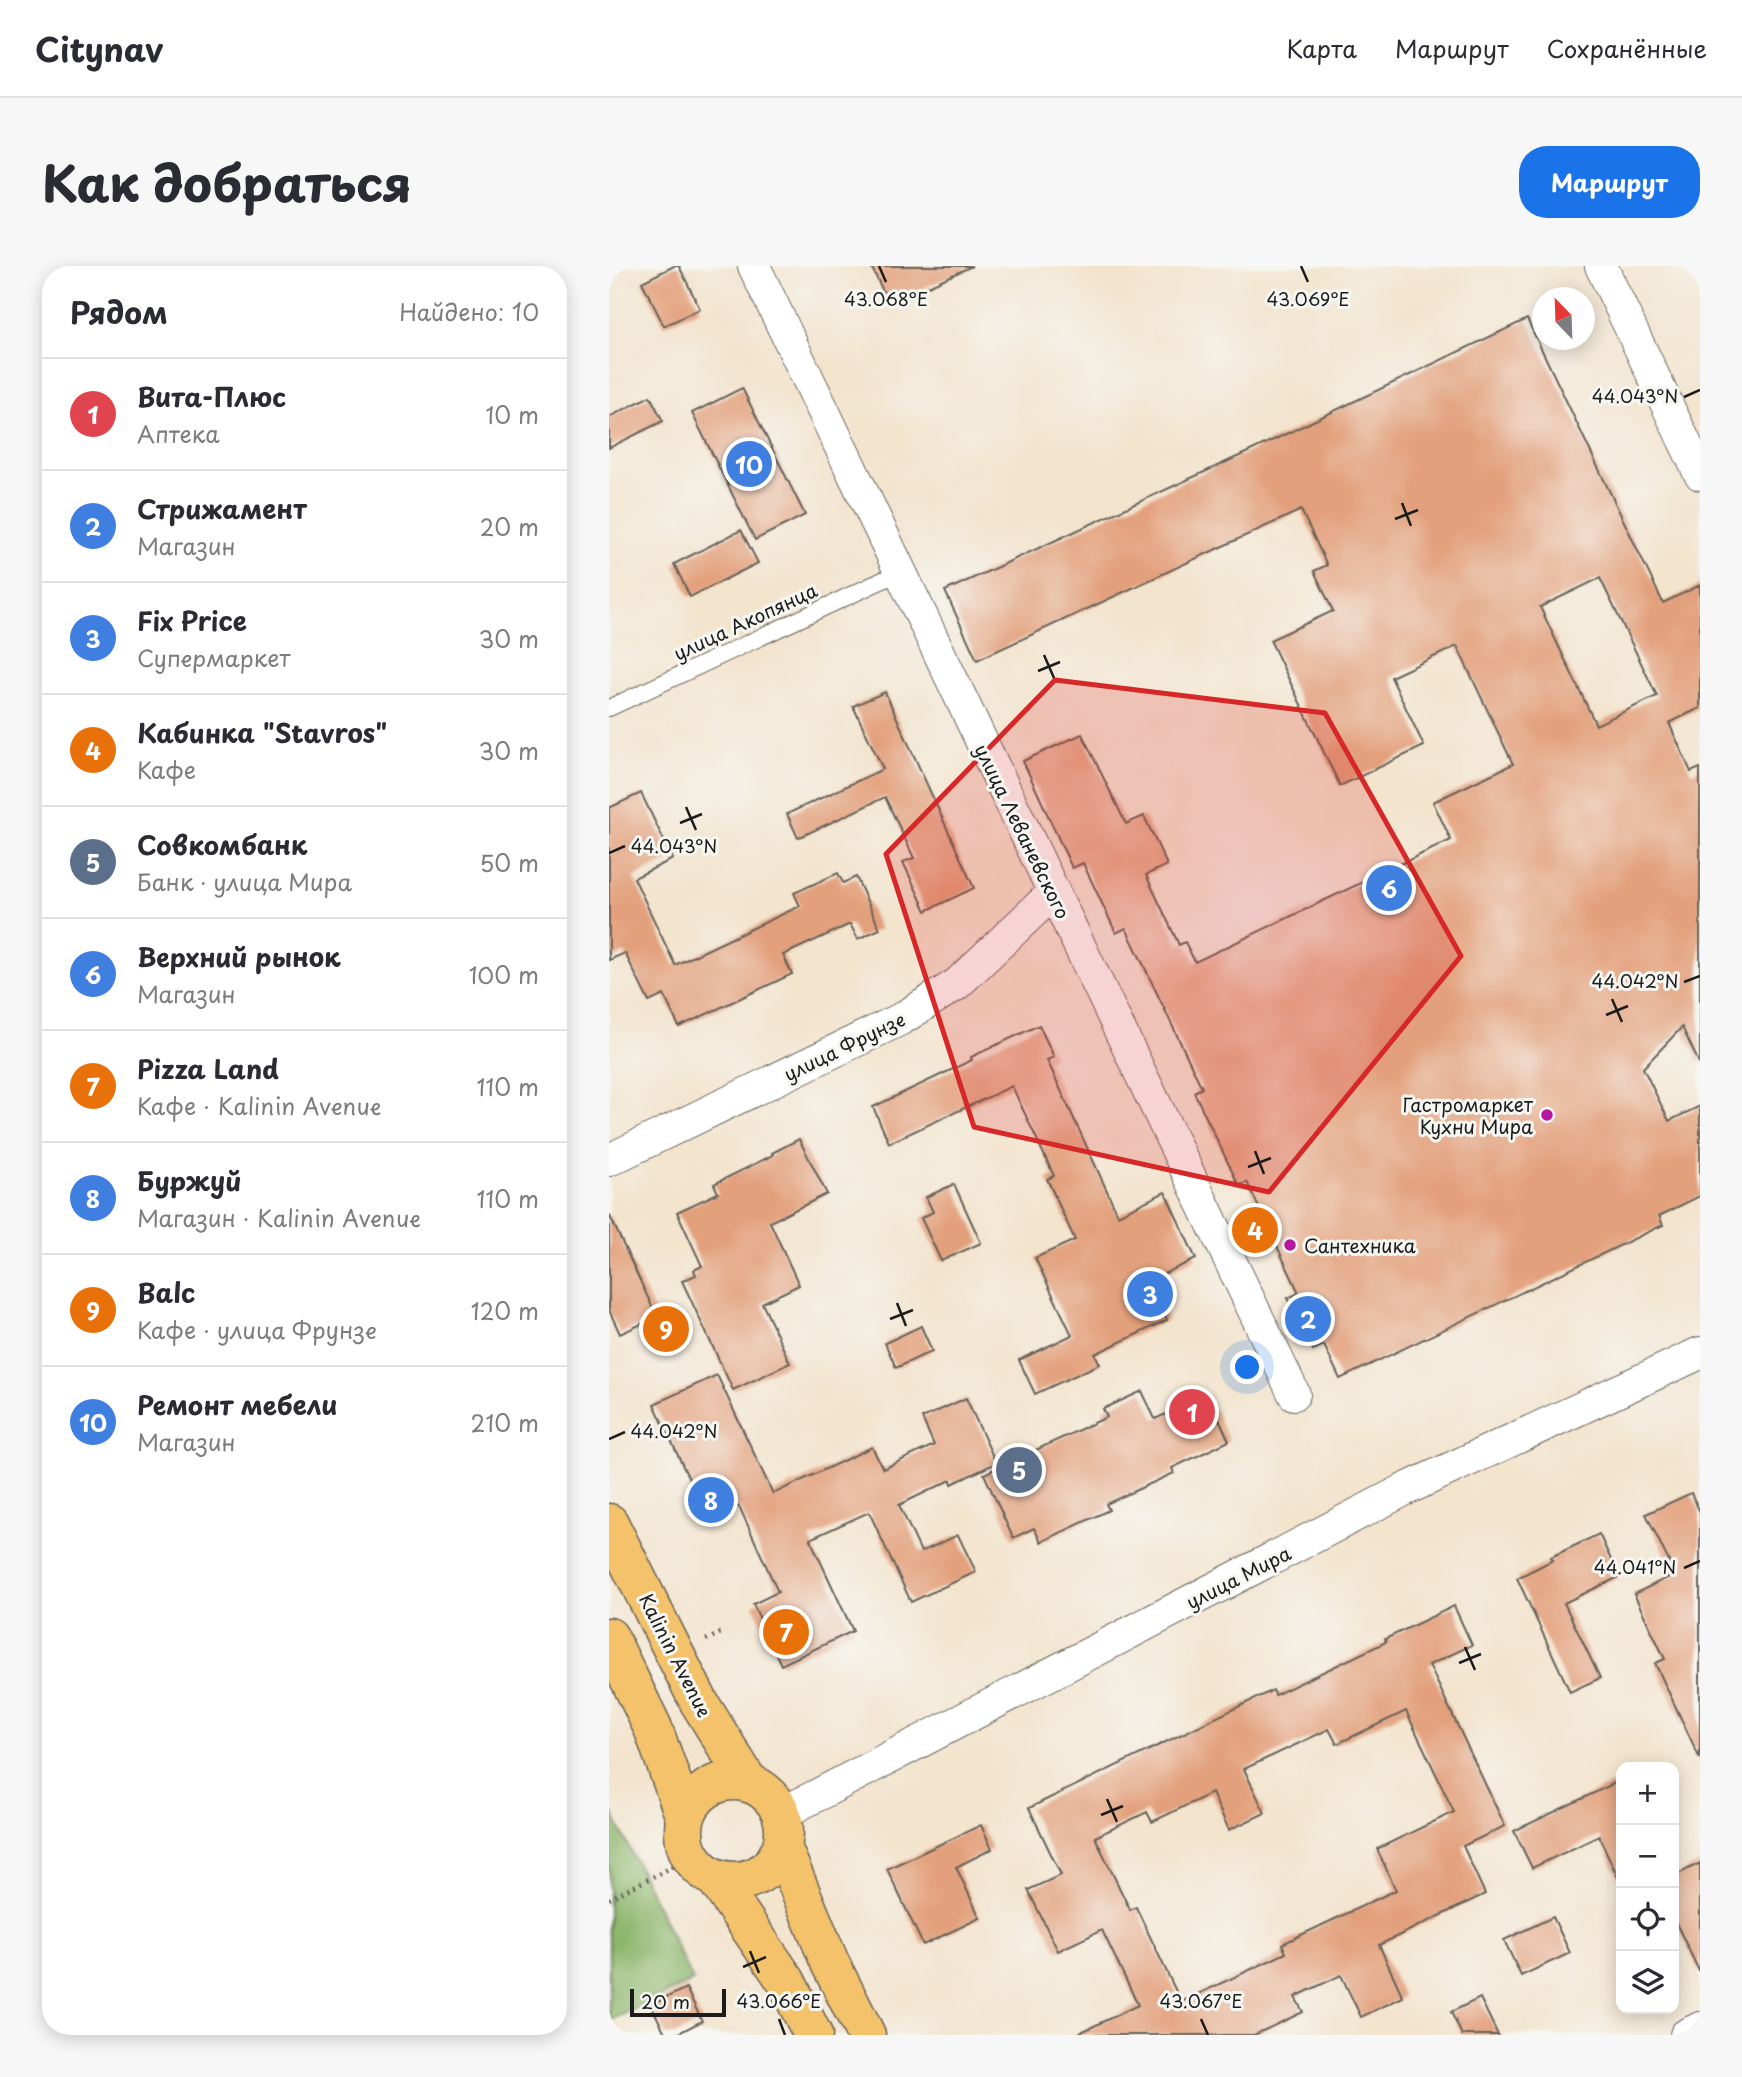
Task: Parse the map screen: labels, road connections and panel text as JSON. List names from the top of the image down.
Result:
{
  "streets": {
    "main road": ["Kalinin Avenue"],
    "street": ["улица Леваневского", "улица Фрунзе", "улица Мира"],
    "lane": ["улица Акопянца"]
  },
  "crossings": [
    ["улица Акопянца", "улица Леваневского"],
    ["улица Леваневского", "улица Фрунзе"],
    ["улица Мира", "Kalinin Avenue"]
  ],
  "places": ["Гастромаркет Кухни Мира", "Сантехника"],
  "scale_bar": "20 m",
  "north": "top left",
  "page": {
    "header": "Citynav",
    "nav": ["Карта", "Маршрут", "Сохранённые"],
    "title": "Как добраться",
    "buttons": "Маршрут",
    "heading": ["Рядом", "Найдено: 10"],
    "list": [
      {
        "mark": "1",
        "name": "Вита-Плюс",
        "note": "Аптека",
        "value": "10 m"
      },
      {
        "mark": "2",
        "name": "Стрижамент",
        "note": "Магазин",
        "value": "20 m"
      },
      {
        "mark": "3",
        "name": "Fix Price",
        "note": "Супермаркет",
        "value": "30 m"
      },
      {
        "mark": "4",
        "name": "Кабинка \"Stavros\"",
        "note": "Кафе",
        "value": "30 m"
      },
      {
        "mark": "5",
        "name": "Совкомбанк",
        "note": "Банк · улица Мира",
        "value": "50 m"
      },
      {
        "mark": "6",
        "name": "Верхний рынок",
        "note": "Магазин",
        "value": "100 m"
      },
      {
        "mark": "7",
        "name": "Pizza Land",
        "note": "Кафе · Kalinin Avenue",
        "value": "110 m"
      },
      {
        "mark": "8",
        "name": "Буржуй",
        "note": "Магазин · Kalinin Avenue",
        "value": "110 m"
      },
      {
        "mark": "9",
        "name": "Balc",
        "note": "Кафе · улица Фрунзе",
        "value": "120 m"
      },
      {
        "mark": "10",
        "name": "Ремонт мебели",
        "note": "Магазин",
        "value": "210 m"
      }
    ],
    "pins": [
      "10",
      "6",
      "4",
      "3",
      "2",
      "9",
      "1",
      "5",
      "8",
      "7"
    ],
    "map_buttons": ["+", "−"],
    "scale": "20 m"
  },
  "coordinates": [
    "43.068°E",
    "43.069°E",
    "44.043°N",
    "44.042°N",
    "44.041°N",
    "43.066°E",
    "43.067°E"
  ]
}
